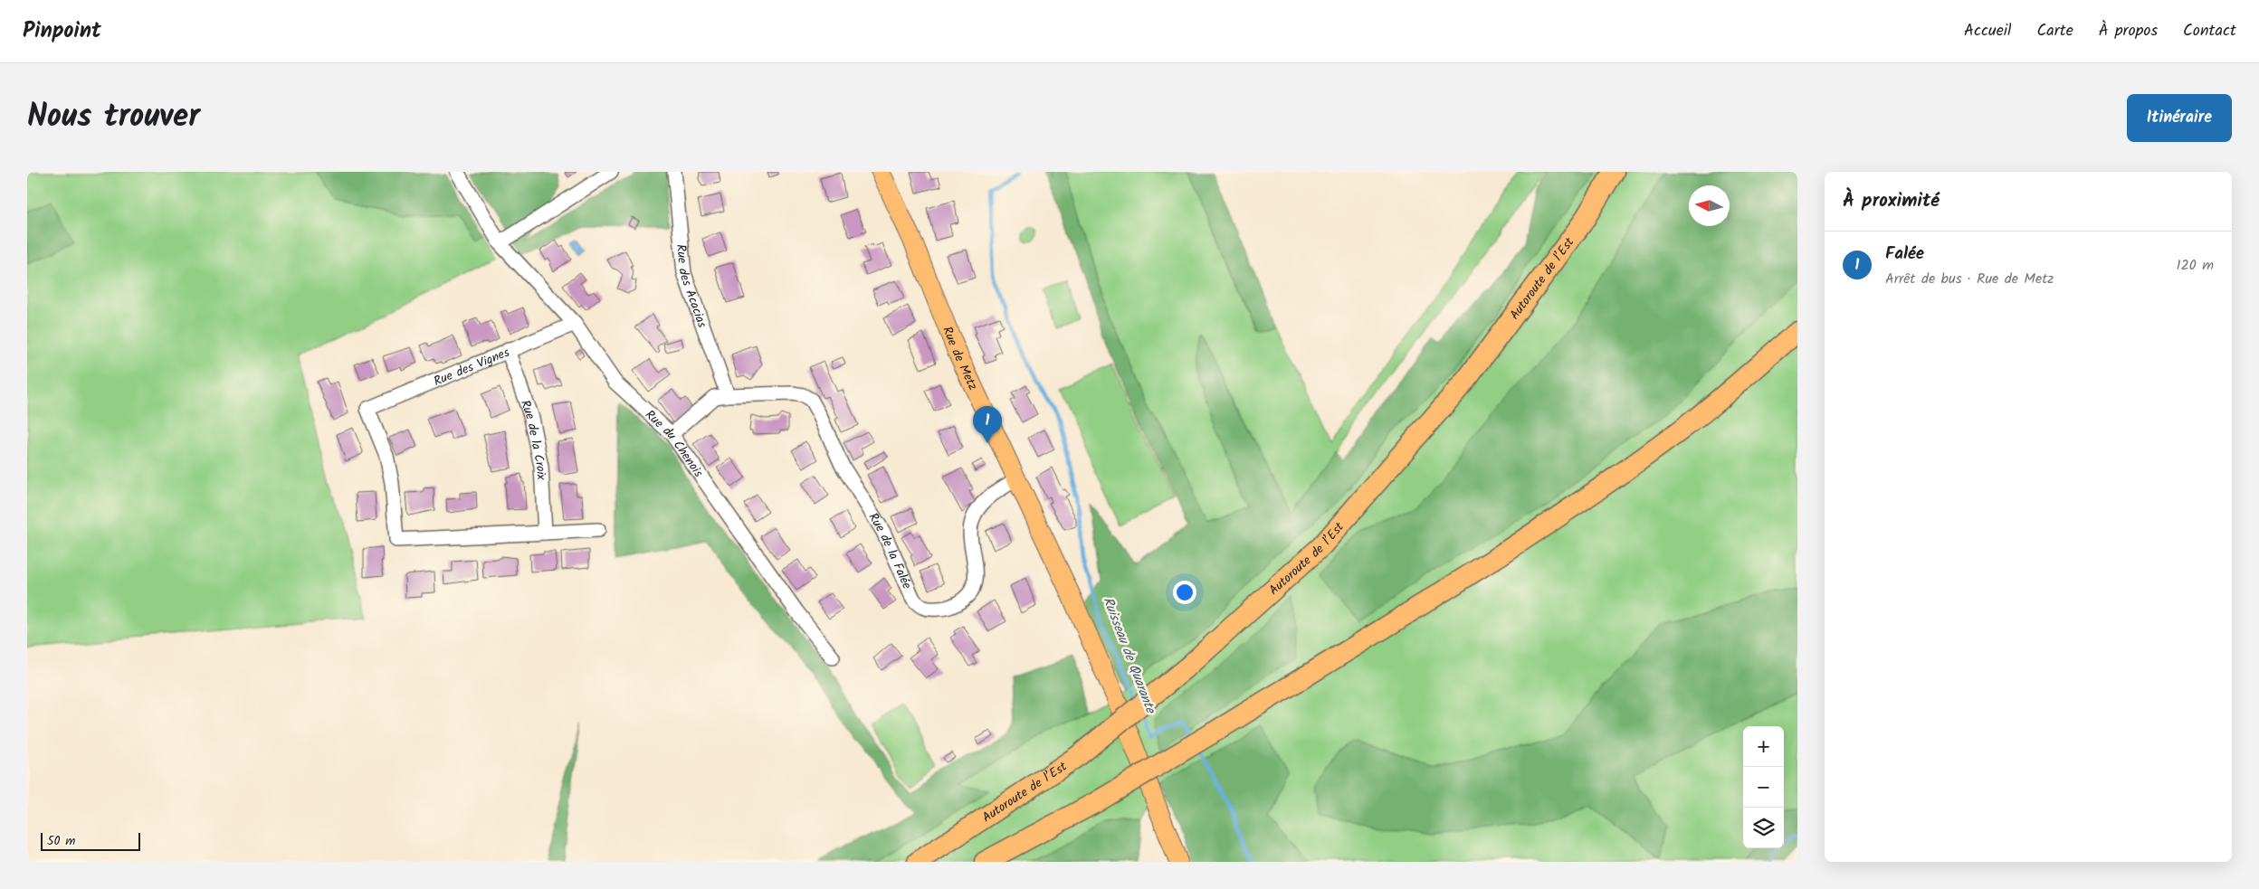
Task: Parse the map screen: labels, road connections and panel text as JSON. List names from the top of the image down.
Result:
{
  "streets": {
    "highway": ["Autoroute de l’Est"],
    "main road": ["Rue de Metz"],
    "street": [
      "Rue des Acacias",
      "Rue des Vignes",
      "Rue de la Croix",
      "Rue du Chenois",
      "Rue de la Falée"
    ]
  },
  "crossings": [
    ["Rue des Acacias", "Rue de la Falée"],
    ["Rue de Metz", "Rue de la Falée"],
    ["Rue des Vignes", "Rue de la Croix"],
    ["Rue des Vignes", "Rue du Chenois"]
  ],
  "water": ["Ruisseau de Quarante"],
  "scale_bar": "50 m",
  "north": "left",
  "page": {
    "header": "Pinpoint",
    "nav": [
      "Accueil",
      "Carte",
      "À propos",
      "Contact"
    ],
    "title": "Nous trouver",
    "buttons": "Itinéraire",
    "heading": "À proximité",
    "list": [
      {
        "mark": "1",
        "name": "Falée",
        "note": "Arrêt de bus · Rue de Metz",
        "value": "120 m"
      }
    ],
    "pins": "1",
    "map_buttons": ["+", "−"],
    "scale": "50 m"
  }
}
